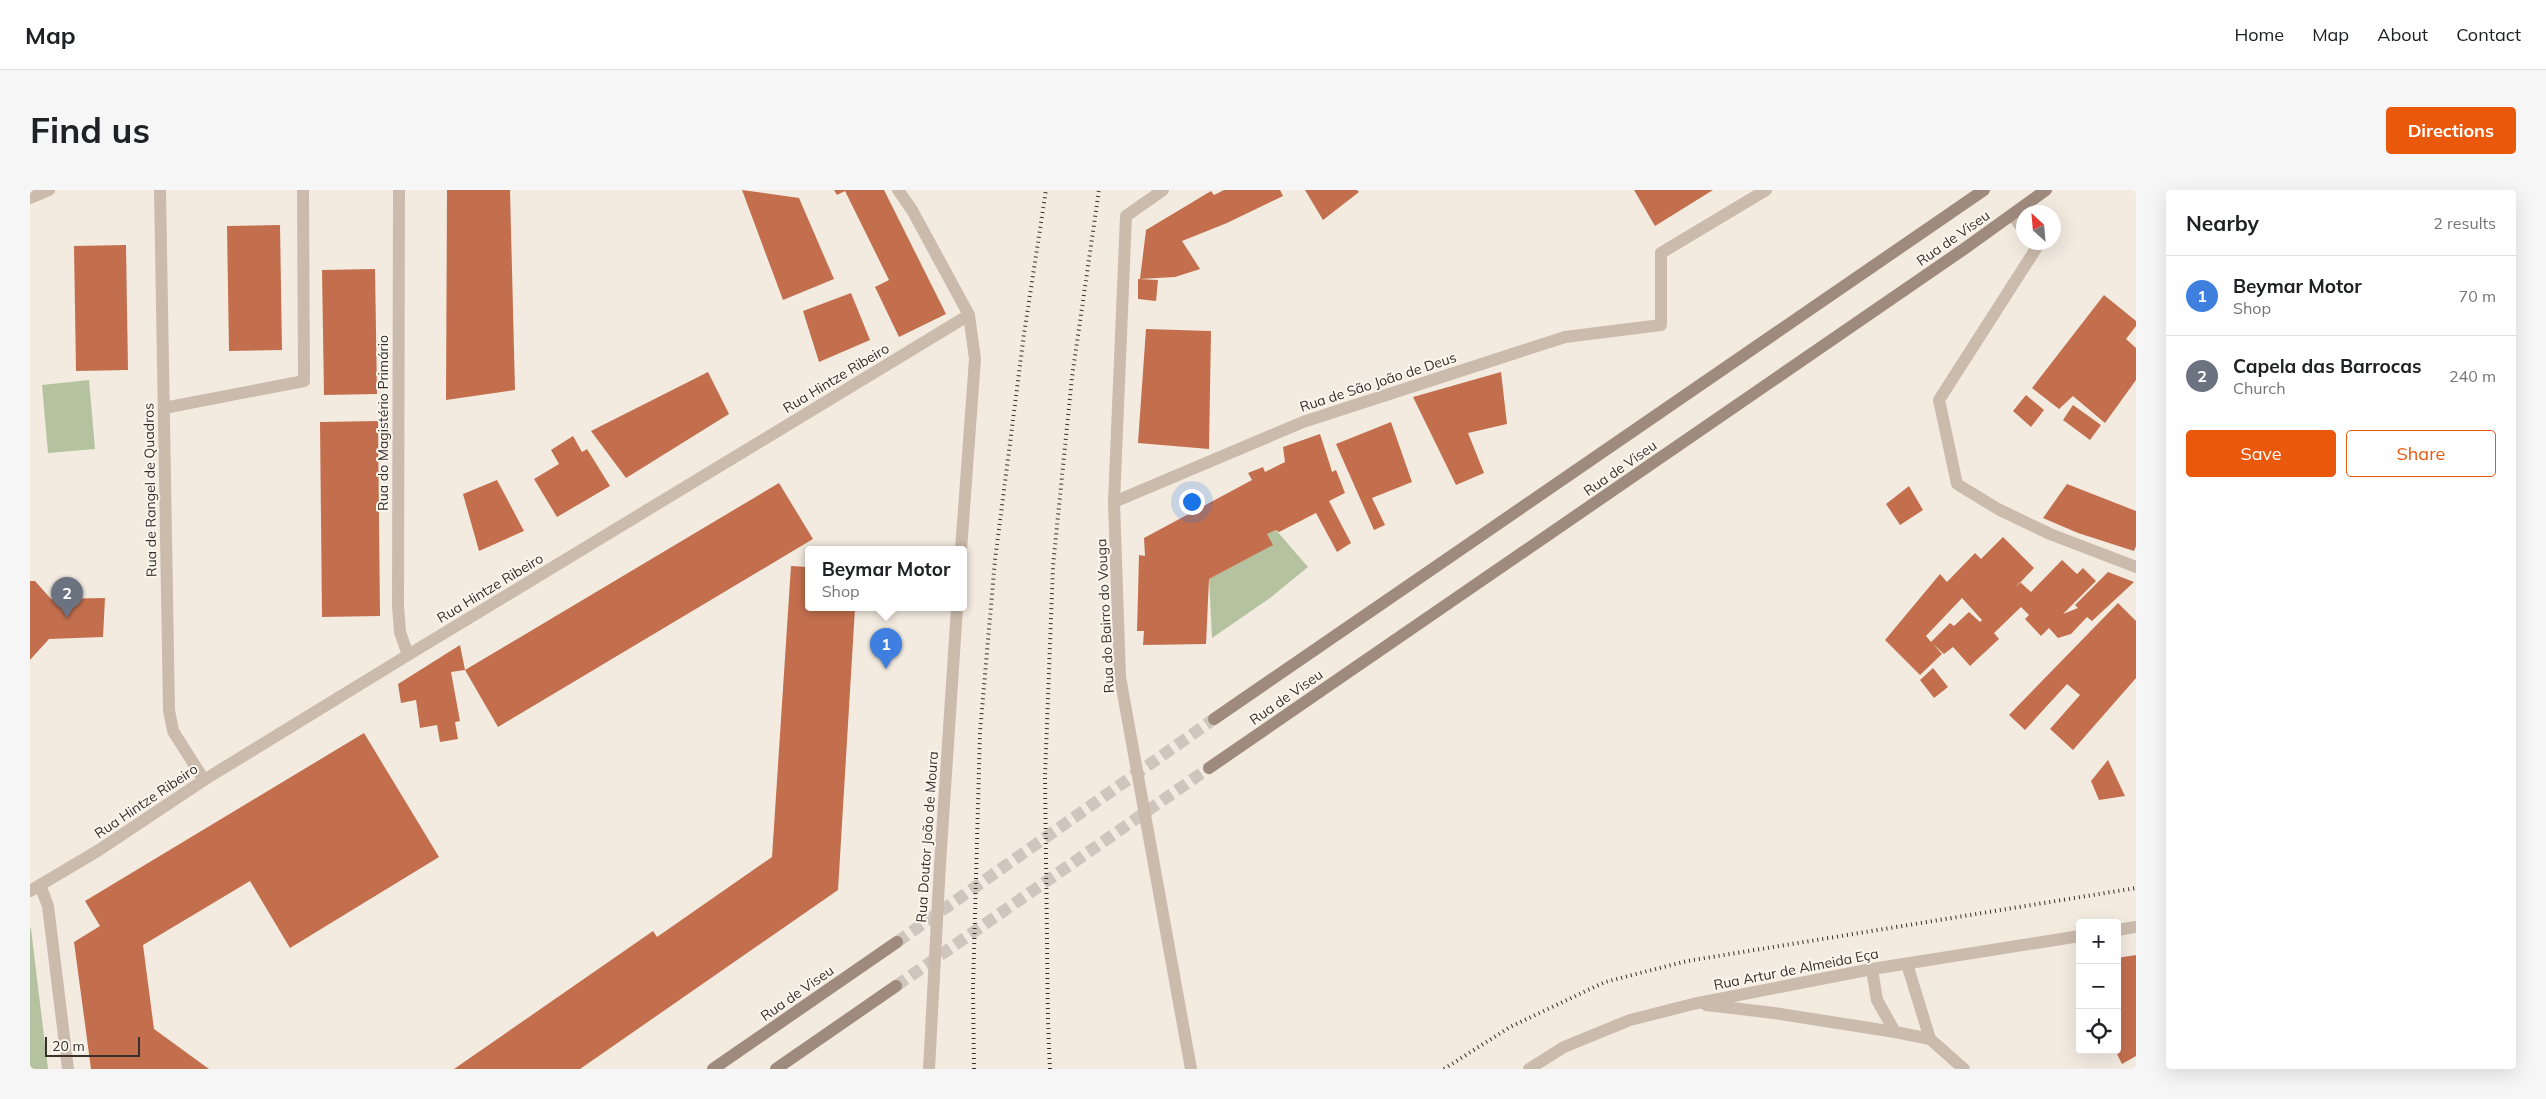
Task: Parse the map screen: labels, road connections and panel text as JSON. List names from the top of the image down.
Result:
{
  "streets": {
    "main road": ["Rua de Viseu"],
    "street": [
      "Rua Hintze Ribeiro",
      "Rua de São João de Deus",
      "Rua do Magistério Primário",
      "Rua de Rangel de Quadros",
      "Rua do Bairro do Vouga",
      "Rua Doutor João de Moura",
      "Rua Artur de Almeida Eça"
    ]
  },
  "crossings": [
    ["Rua Hintze Ribeiro", "Rua do Magistério Primário"],
    ["Rua Hintze Ribeiro", "Rua de Rangel de Quadros"],
    ["Rua de São João de Deus", "Rua do Bairro do Vouga"]
  ],
  "scale_bar": "20 m",
  "north": "top left",
  "page": {
    "header": "Map",
    "nav": [
      "Home",
      "Map",
      "About",
      "Contact"
    ],
    "buttons": [
      "Directions",
      ["Save", "Share"]
    ],
    "title": "Find us",
    "heading": ["Nearby", "2 results"],
    "list": [
      {
        "mark": "1",
        "name": "Beymar Motor",
        "note": "Shop",
        "value": "70 m"
      },
      {
        "mark": "2",
        "name": "Capela das Barrocas",
        "note": "Church",
        "value": "240 m"
      }
    ],
    "popup": ["Beymar Motor", "Shop"],
    "pins": ["2", "1"],
    "map_buttons": ["+", "−"],
    "scale": "20 m"
  }
}
